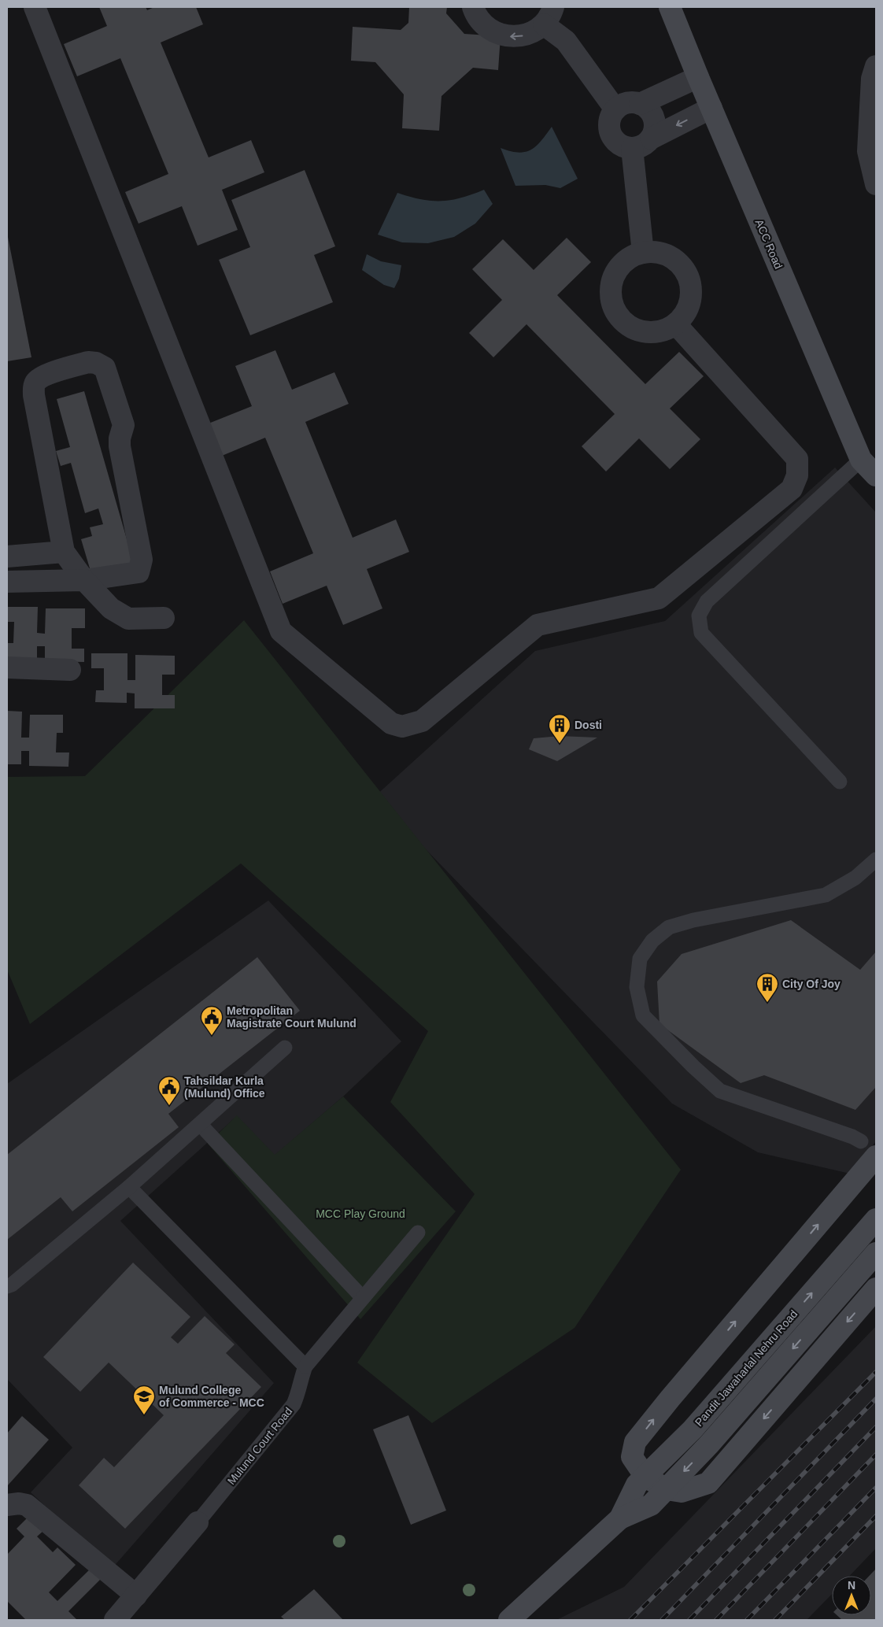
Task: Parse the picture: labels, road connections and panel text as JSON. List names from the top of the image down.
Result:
{
  "streets": {
    "main road": ["ACC Road", "Pandit Jawaharlal Nehru Road"],
    "street": ["Mulund Court Road"]
  },
  "parks": ["MCC Play Ground"],
  "places": {
    "building": ["Dosti", "City Of Joy"],
    "public building": ["Metropolitan Magistrate Court Mulund", "Tahsildar Kurla (Mulund) Office"],
    "school or university": ["Mulund College of Commerce - MCC"]
  },
  "north": "top"
}
